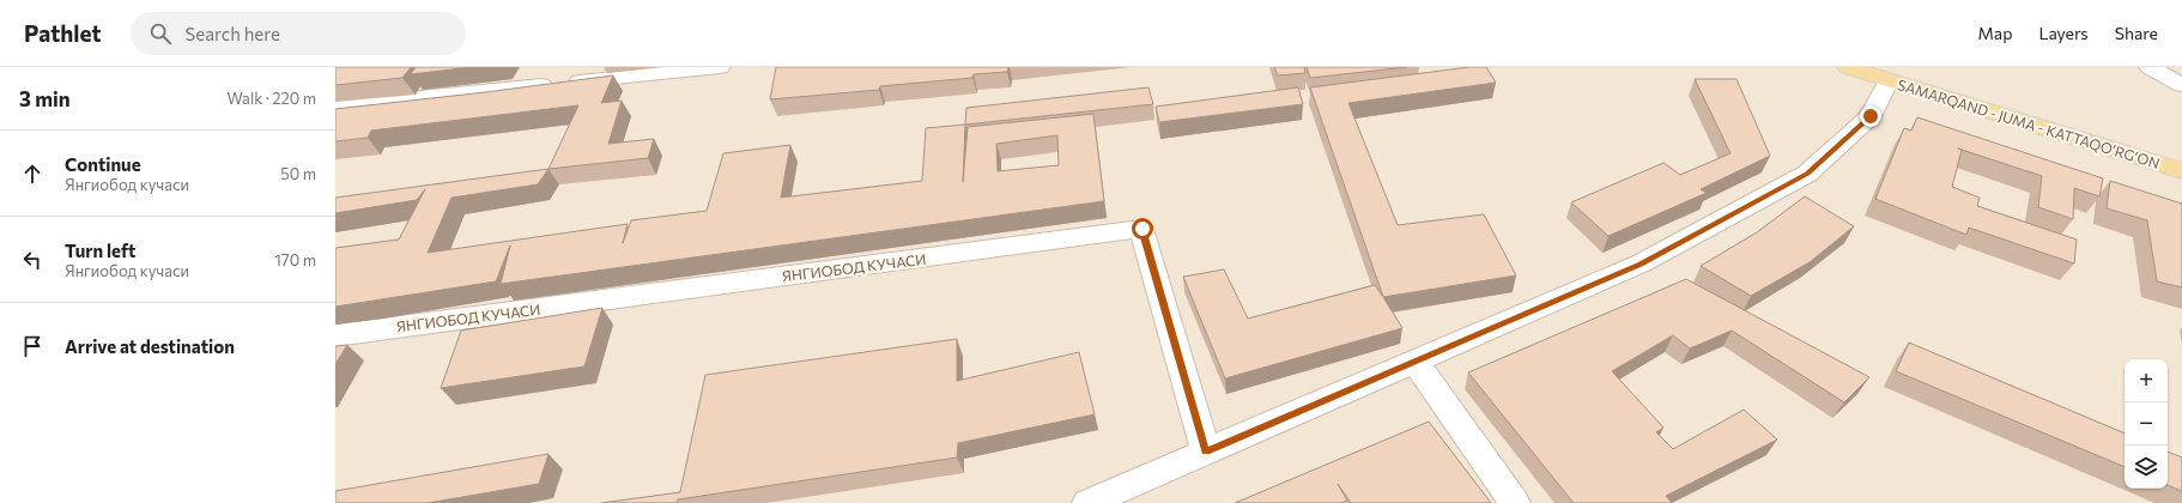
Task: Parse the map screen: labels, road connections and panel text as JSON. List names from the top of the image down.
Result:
{
  "streets": {
    "main road": ["SAMARQAND - JUMA - KATTAQO‘RG‘ON"],
    "street": ["ЯНГИОБОД КУЧАСИ"]
  },
  "page": {
    "header": "Pathlet",
    "search": "Search here",
    "nav": ["Map", "Layers", "Share"],
    "heading": ["3 min", "Walk · 220 m"],
    "list": [
      ["Continue", "Янгиобод кучаси", "50 m"],
      ["Turn left", "Янгиобод кучаси", "170 m"],
      "Arrive at destination"
    ],
    "map_buttons": ["+", "−"]
  }
}
